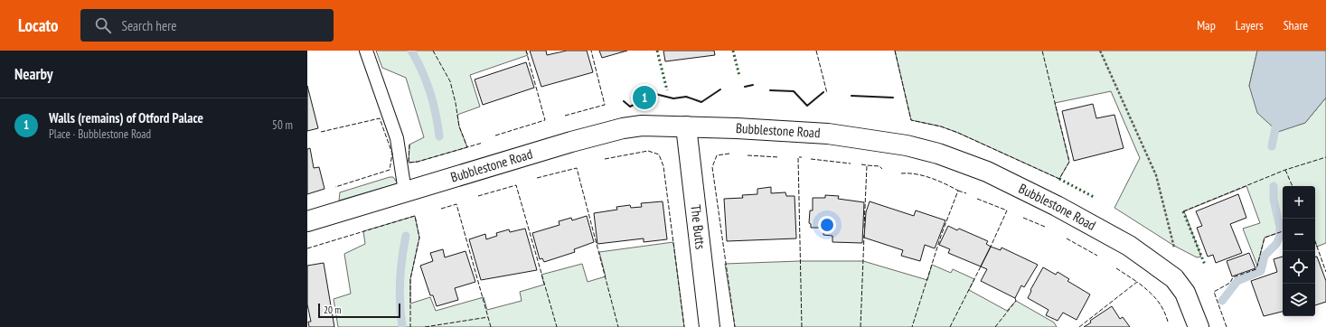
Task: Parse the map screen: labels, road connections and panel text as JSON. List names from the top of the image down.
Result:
{
  "streets": {
    "street": ["Bubblestone Road", "The Butts"]
  },
  "crossings": [
    ["Bubblestone Road", "The Butts"]
  ],
  "scale_bar": "20 m",
  "page": {
    "header": "Locato",
    "search": "Search here",
    "nav": ["Map", "Layers", "Share"],
    "heading": "Nearby",
    "pins": "1",
    "list": [
      {
        "mark": "1",
        "name": "Walls (remains) of Otford Palace",
        "note": "Place · Bubblestone Road",
        "value": "50 m"
      }
    ],
    "map_buttons": ["+", "−"],
    "scale": "20 m"
  }
}
